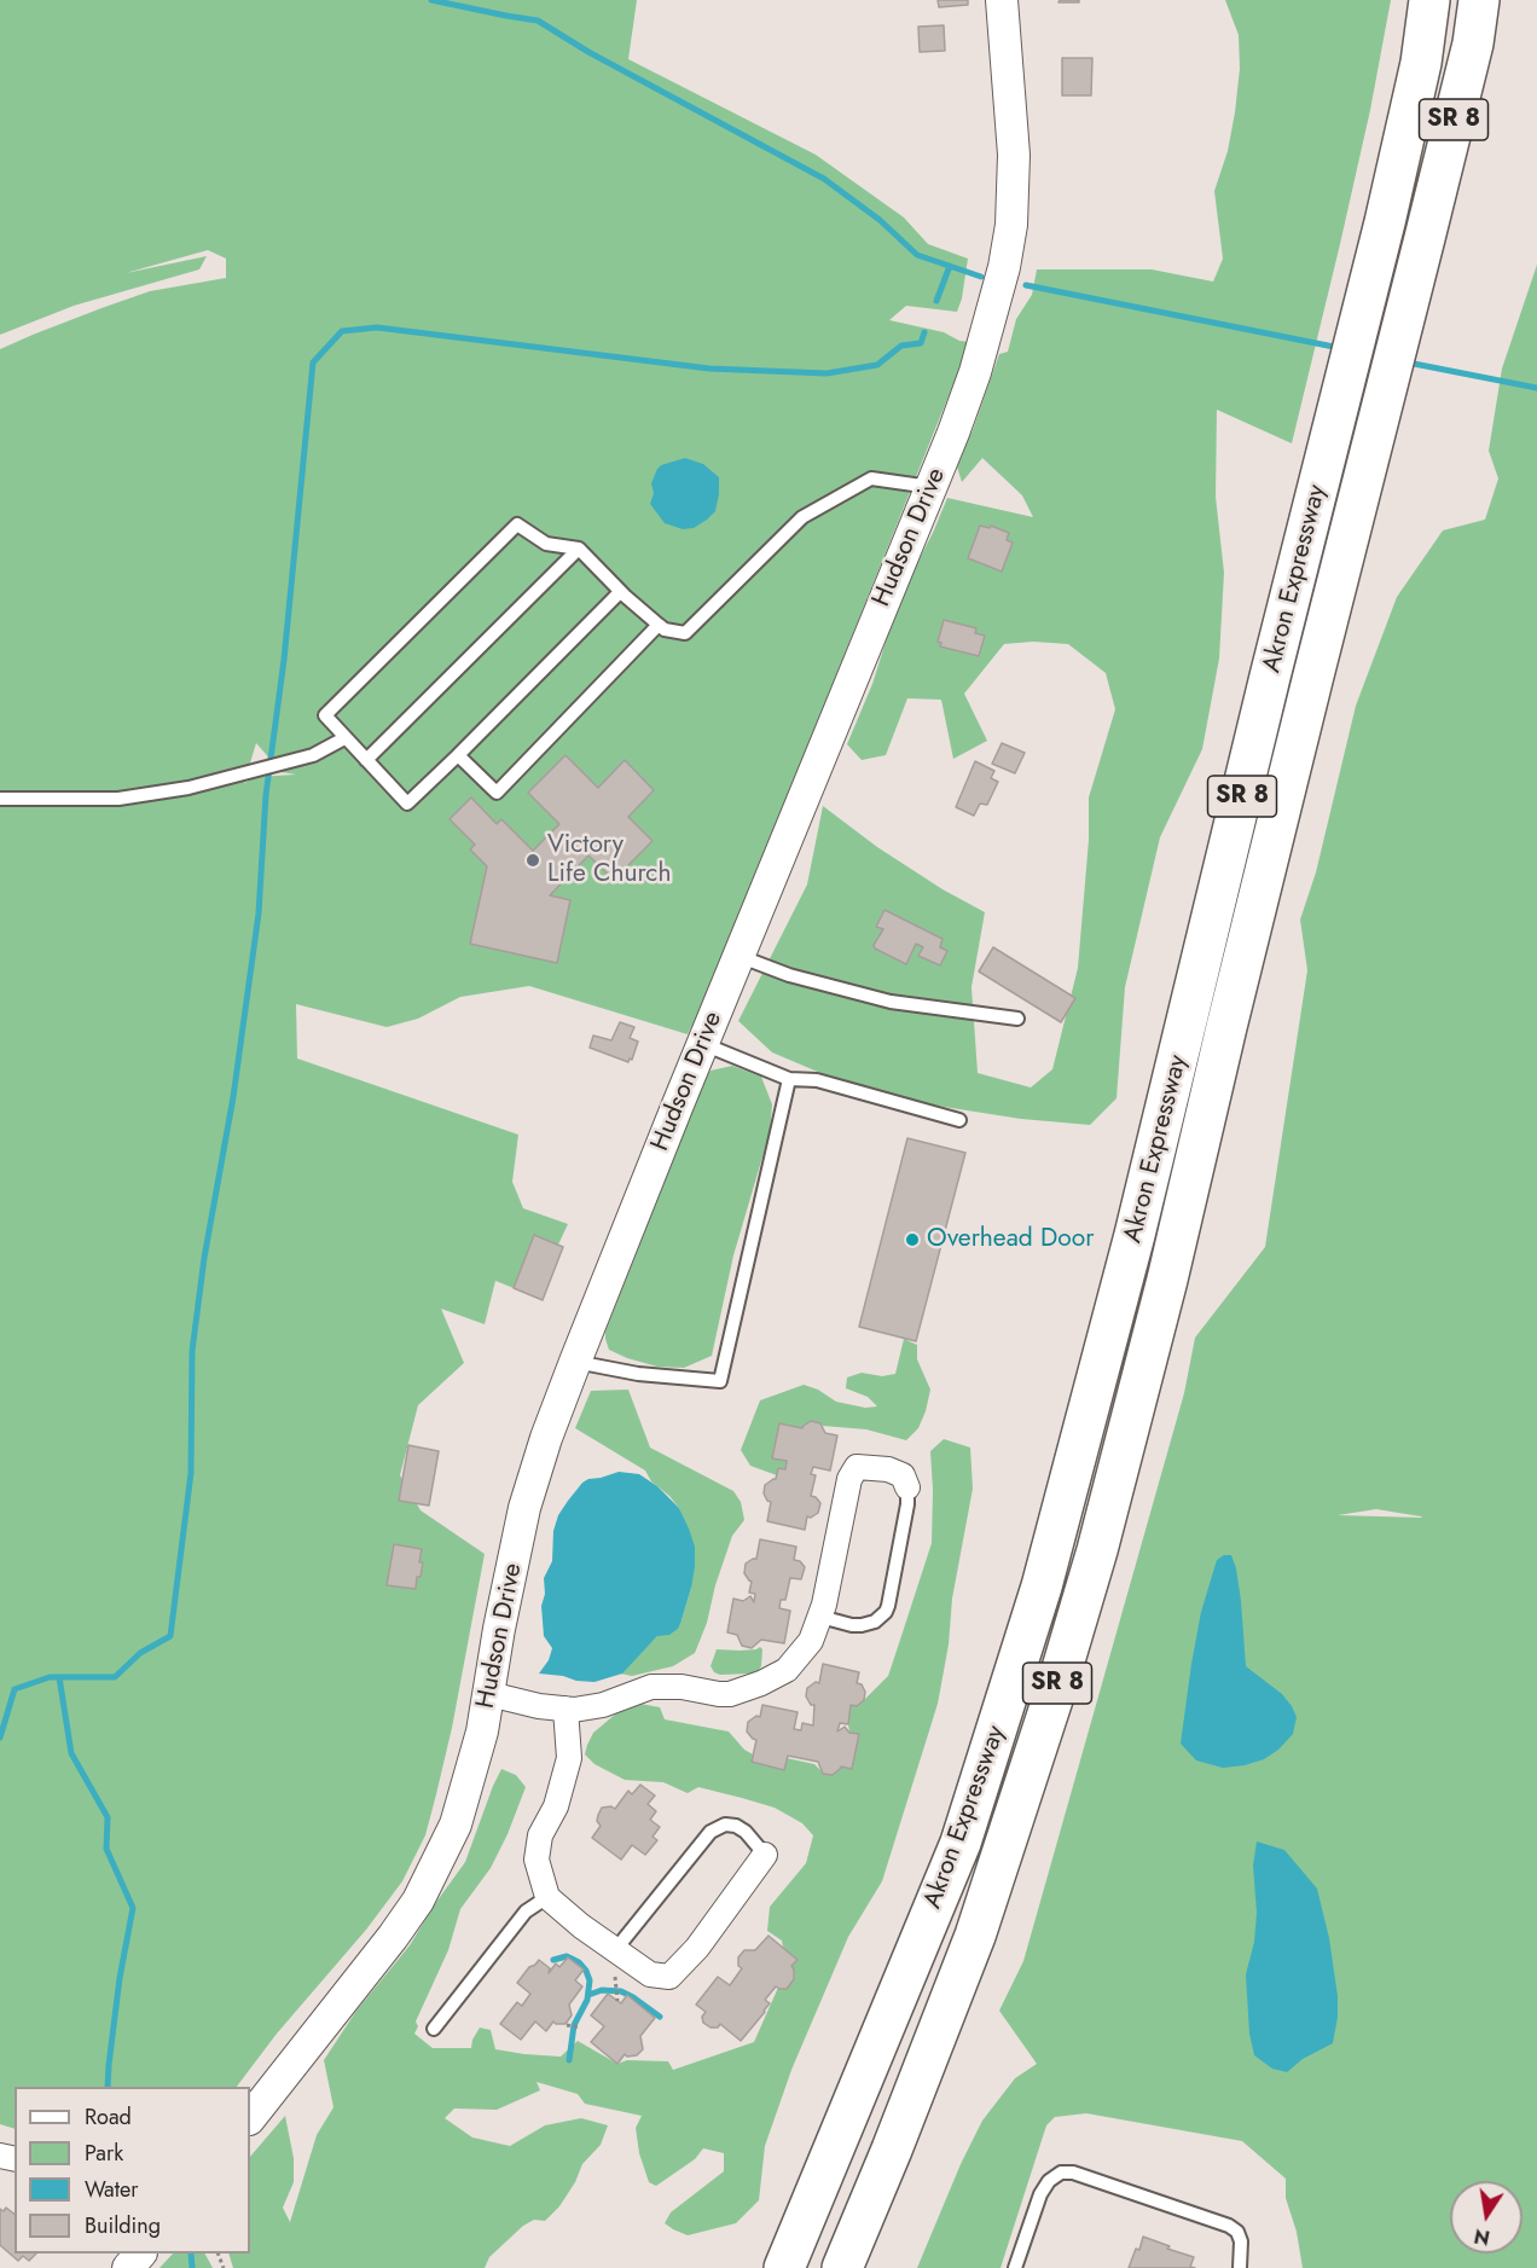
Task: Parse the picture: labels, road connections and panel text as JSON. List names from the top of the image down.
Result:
{
  "streets": {
    "highway": ["SR 8", "Akron Expressway"],
    "street": ["Hudson Drive"]
  },
  "places": ["Victory Life Church", "Overhead Door"],
  "legend": [
    "Road",
    "Park",
    "Water",
    "Building"
  ],
  "north": "bottom"
}
